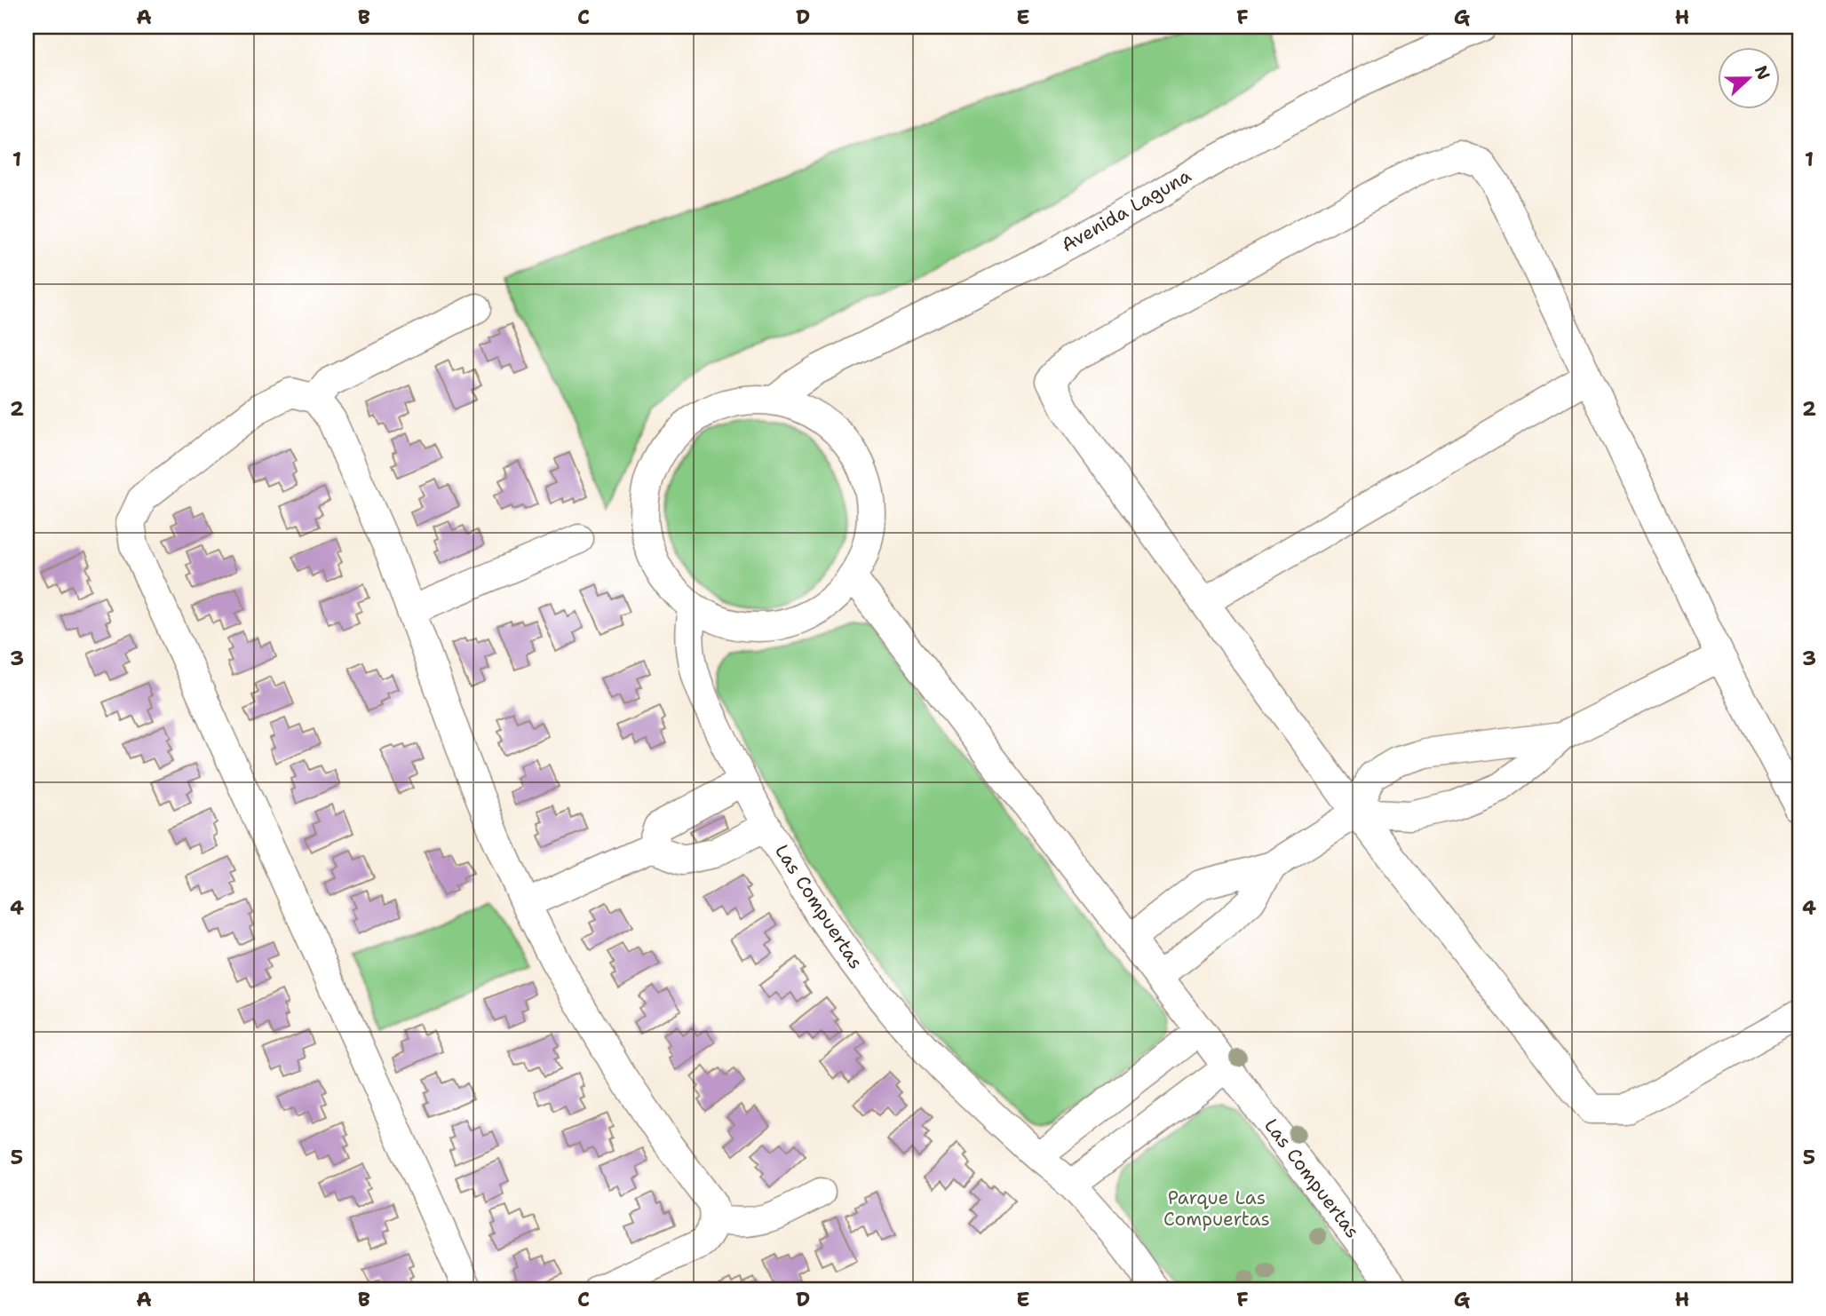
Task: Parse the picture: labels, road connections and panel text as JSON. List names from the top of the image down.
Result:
{
  "streets": {
    "street": ["Avenida Laguna", "Las Compuertas"]
  },
  "parks": ["Parque Las Compuertas"],
  "north": "right",
  "grid": {
    "columns": [
      "A",
      "B",
      "C",
      "D",
      "E",
      "F",
      "G",
      "H"
    ],
    "rows": [
      "1",
      "2",
      "3",
      "4",
      "5"
    ]
  }
}
